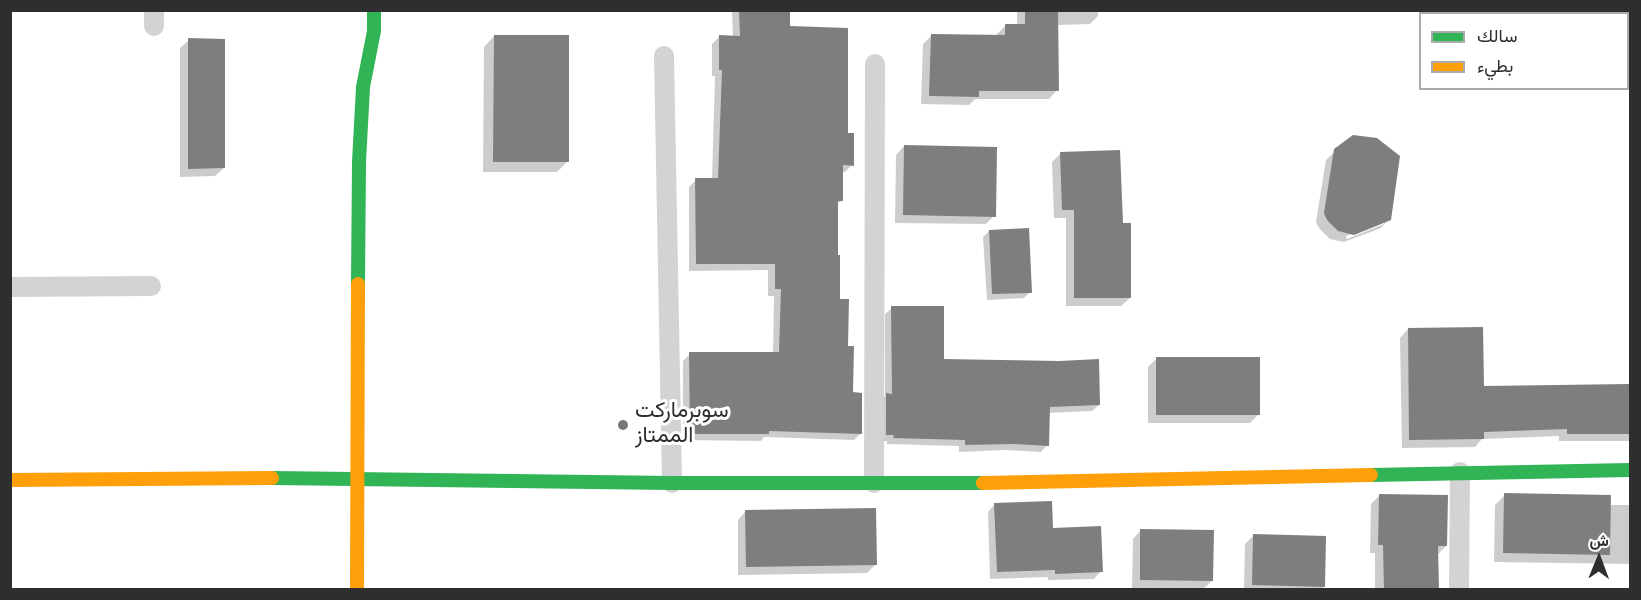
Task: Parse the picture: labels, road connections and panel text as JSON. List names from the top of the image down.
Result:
{
  "places": ["سوبرماركت الممتاز"],
  "legend": ["سالك", "بطيء"],
  "north": "top"
}
